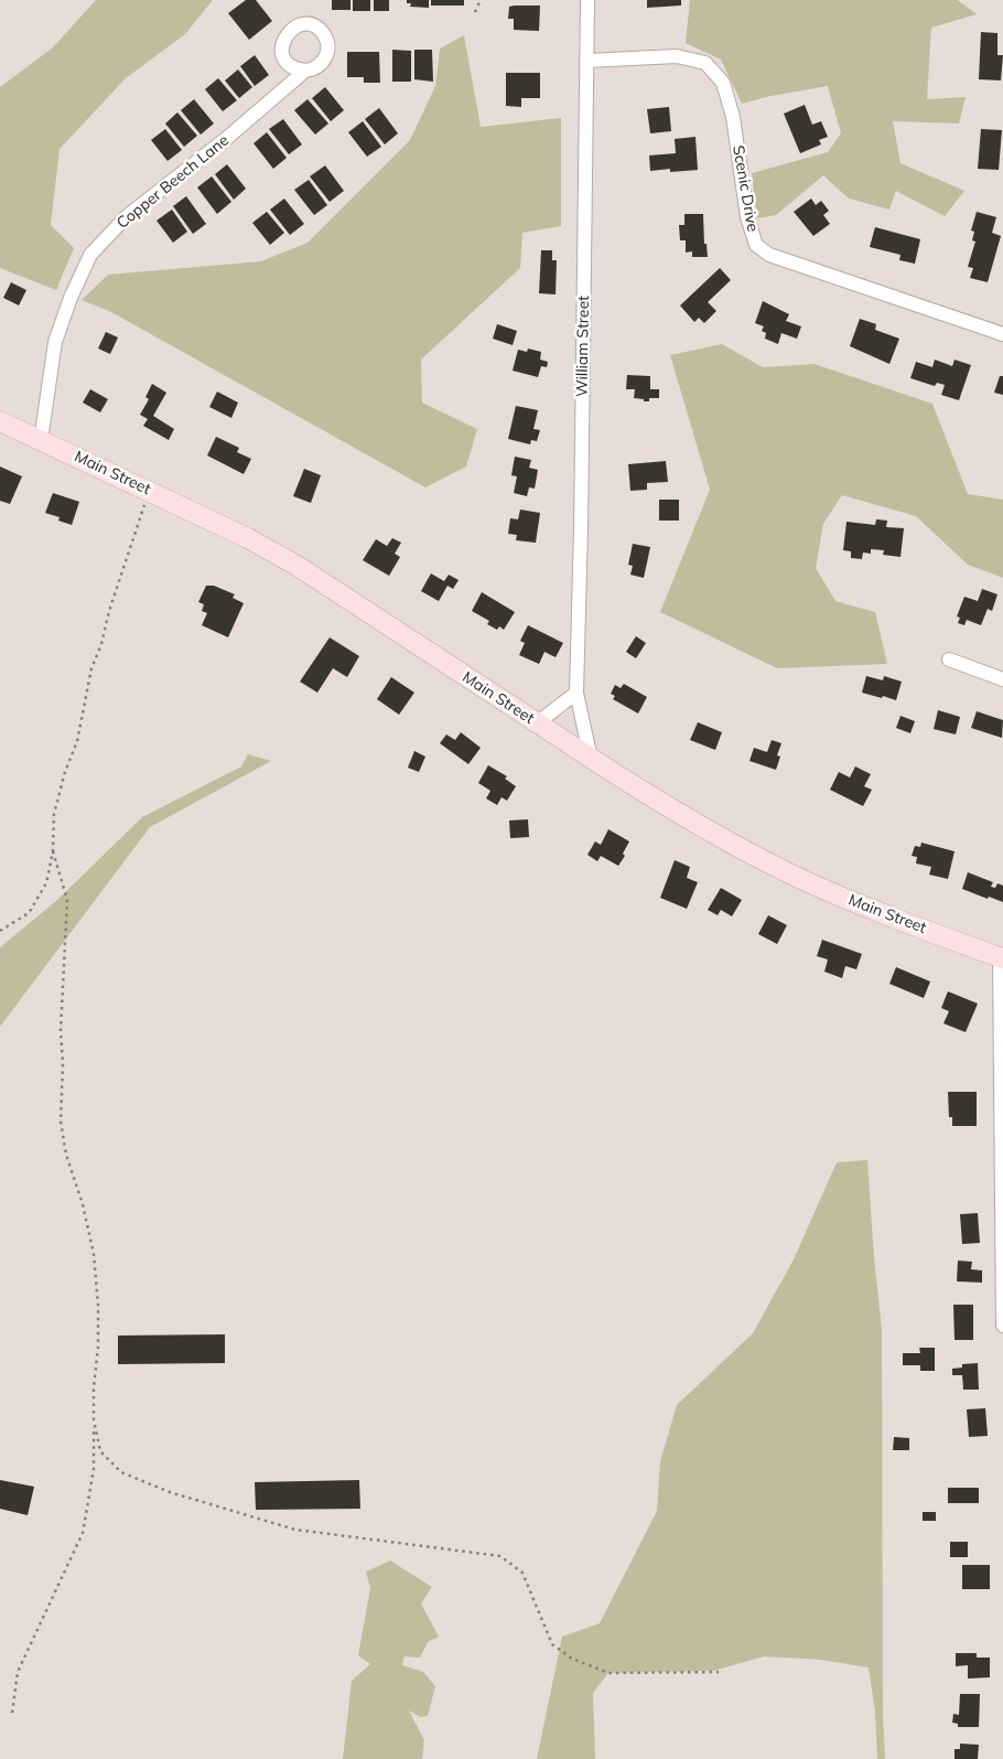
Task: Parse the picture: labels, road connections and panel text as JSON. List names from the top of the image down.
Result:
{
  "streets": {
    "main road": ["Main Street"],
    "street": ["Copper Beech Lane", "Scenic Drive", "William Street"]
  },
  "crossings": [
    ["Copper Beech Lane", "Main Street"],
    ["Scenic Drive", "William Street"],
    ["William Street", "Main Street"]
  ]
}
